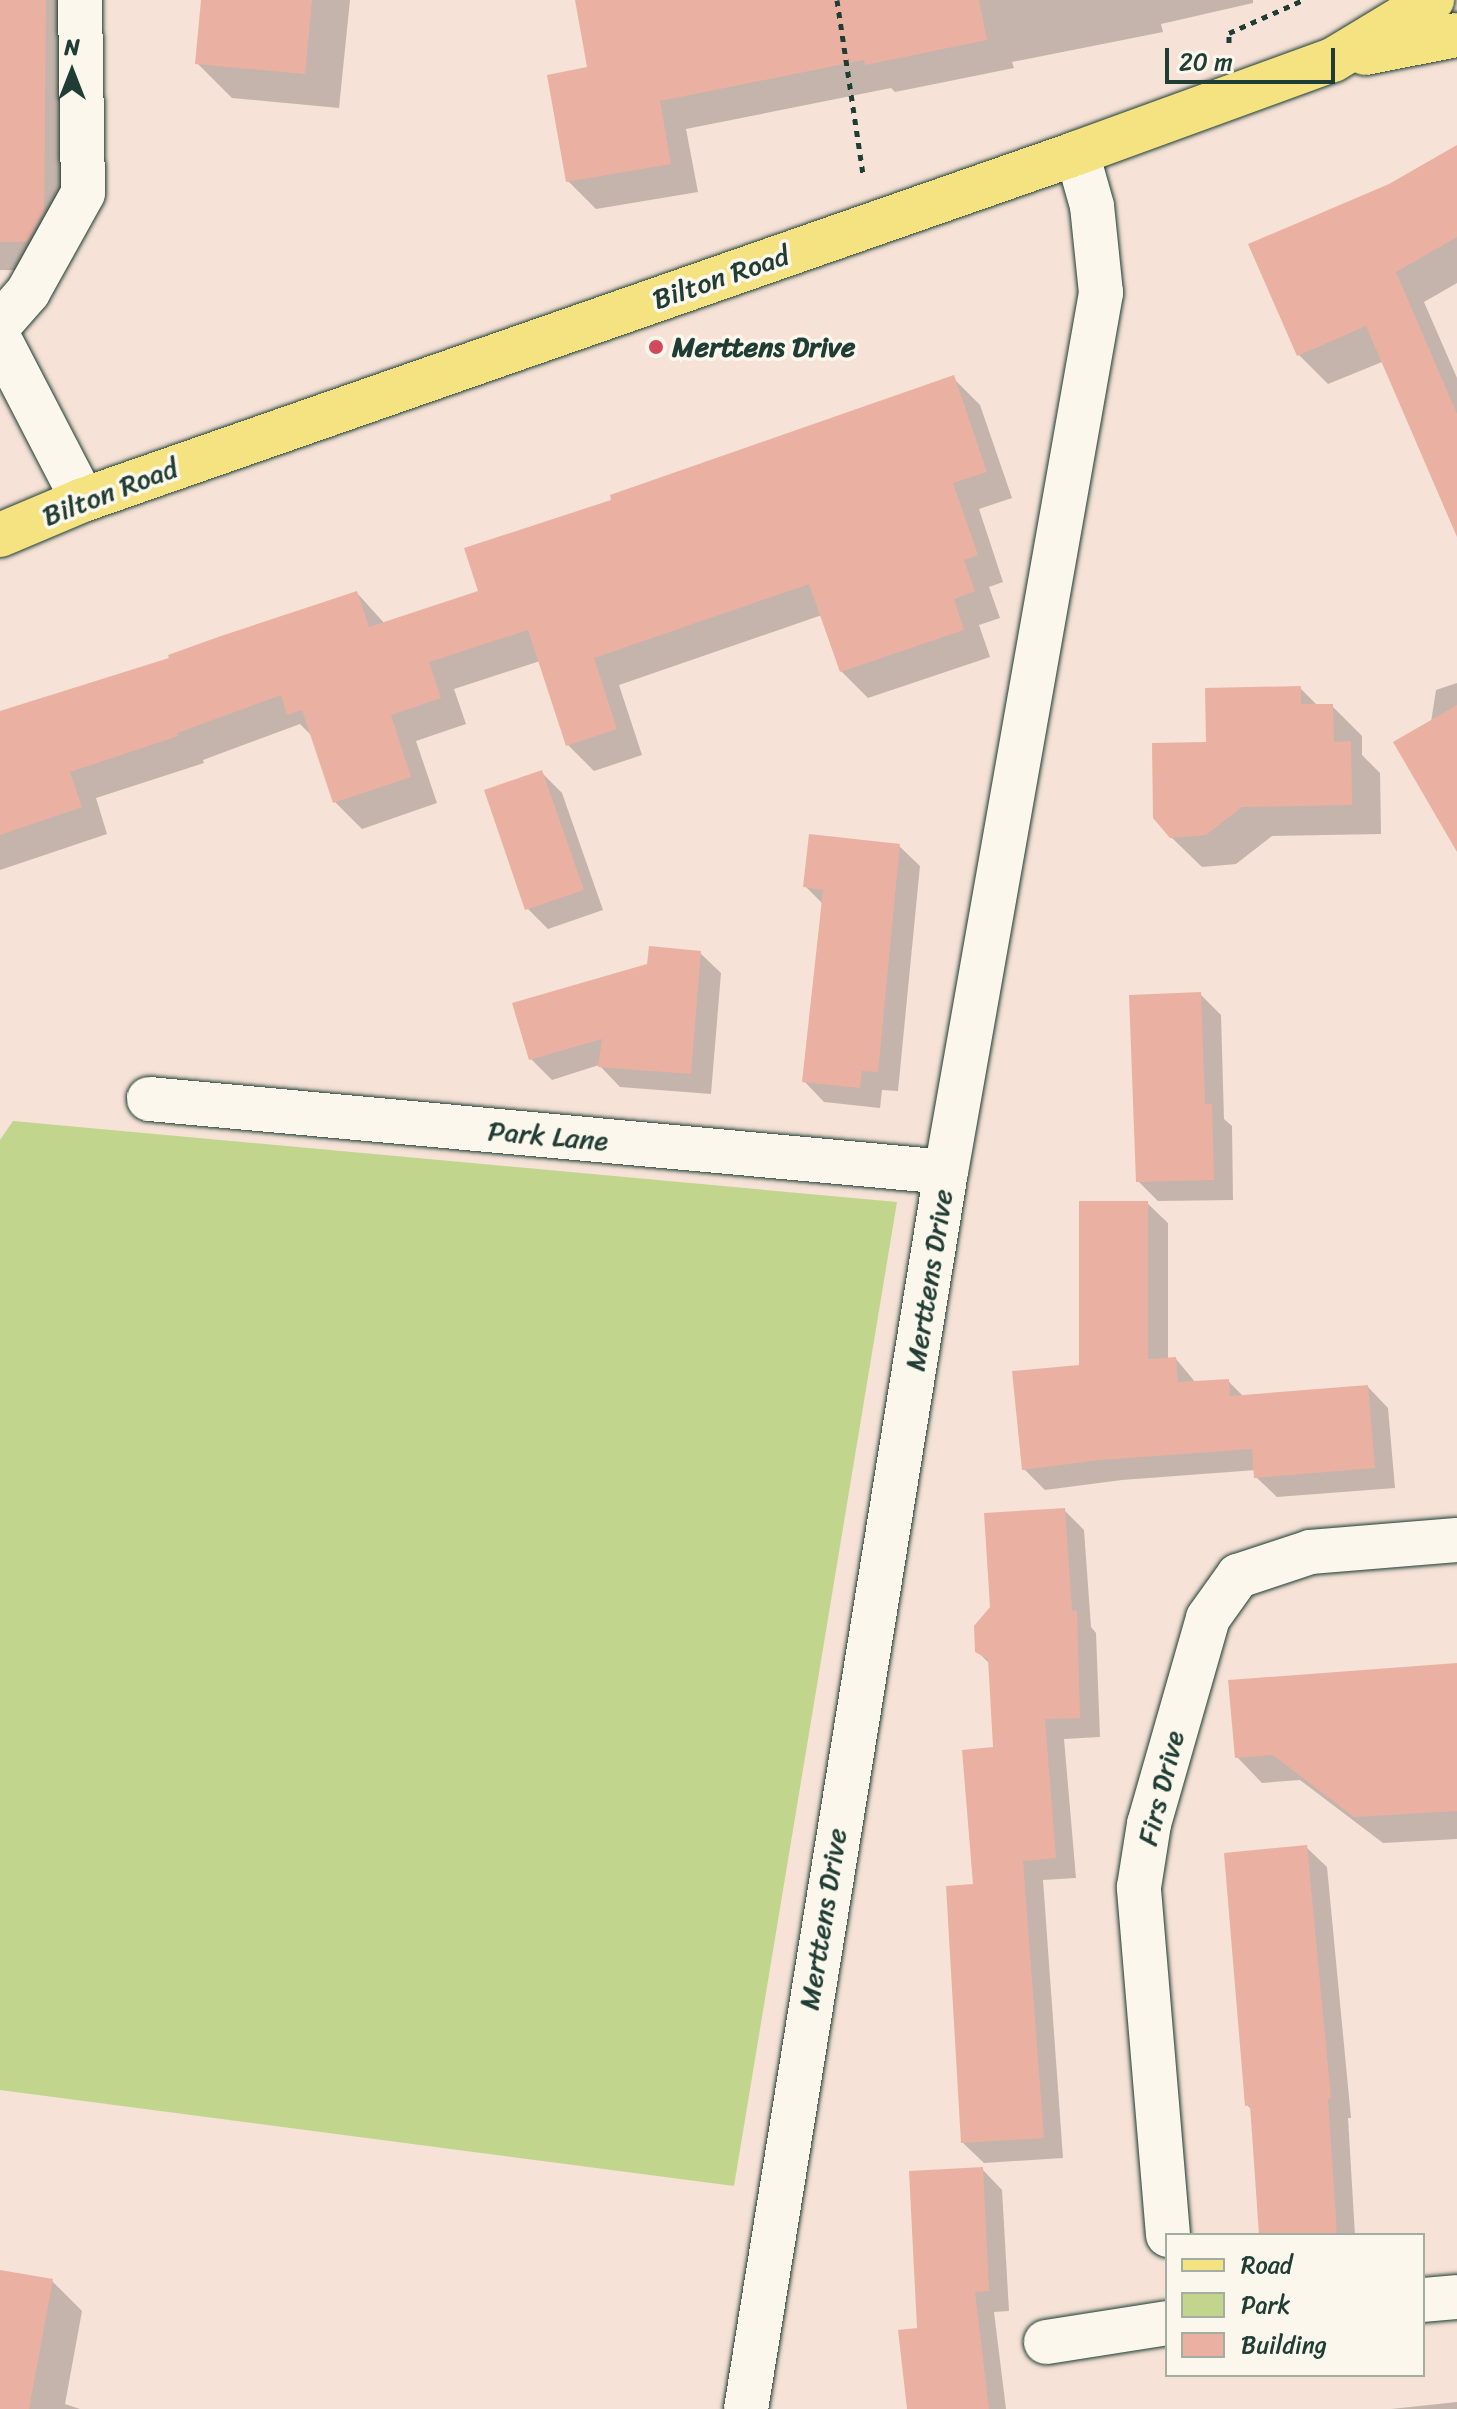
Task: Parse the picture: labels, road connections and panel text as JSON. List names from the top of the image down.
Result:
{
  "streets": {
    "main road": ["Bilton Road"],
    "street": ["Park Lane", "Merttens Drive", "Firs Drive"]
  },
  "crossings": [
    ["Bilton Road", "Merttens Drive"],
    ["Park Lane", "Merttens Drive"]
  ],
  "places": ["Merttens Drive"],
  "legend": ["Road", "Park", "Building"],
  "scale_bar": "20 m",
  "north": "top"
}
